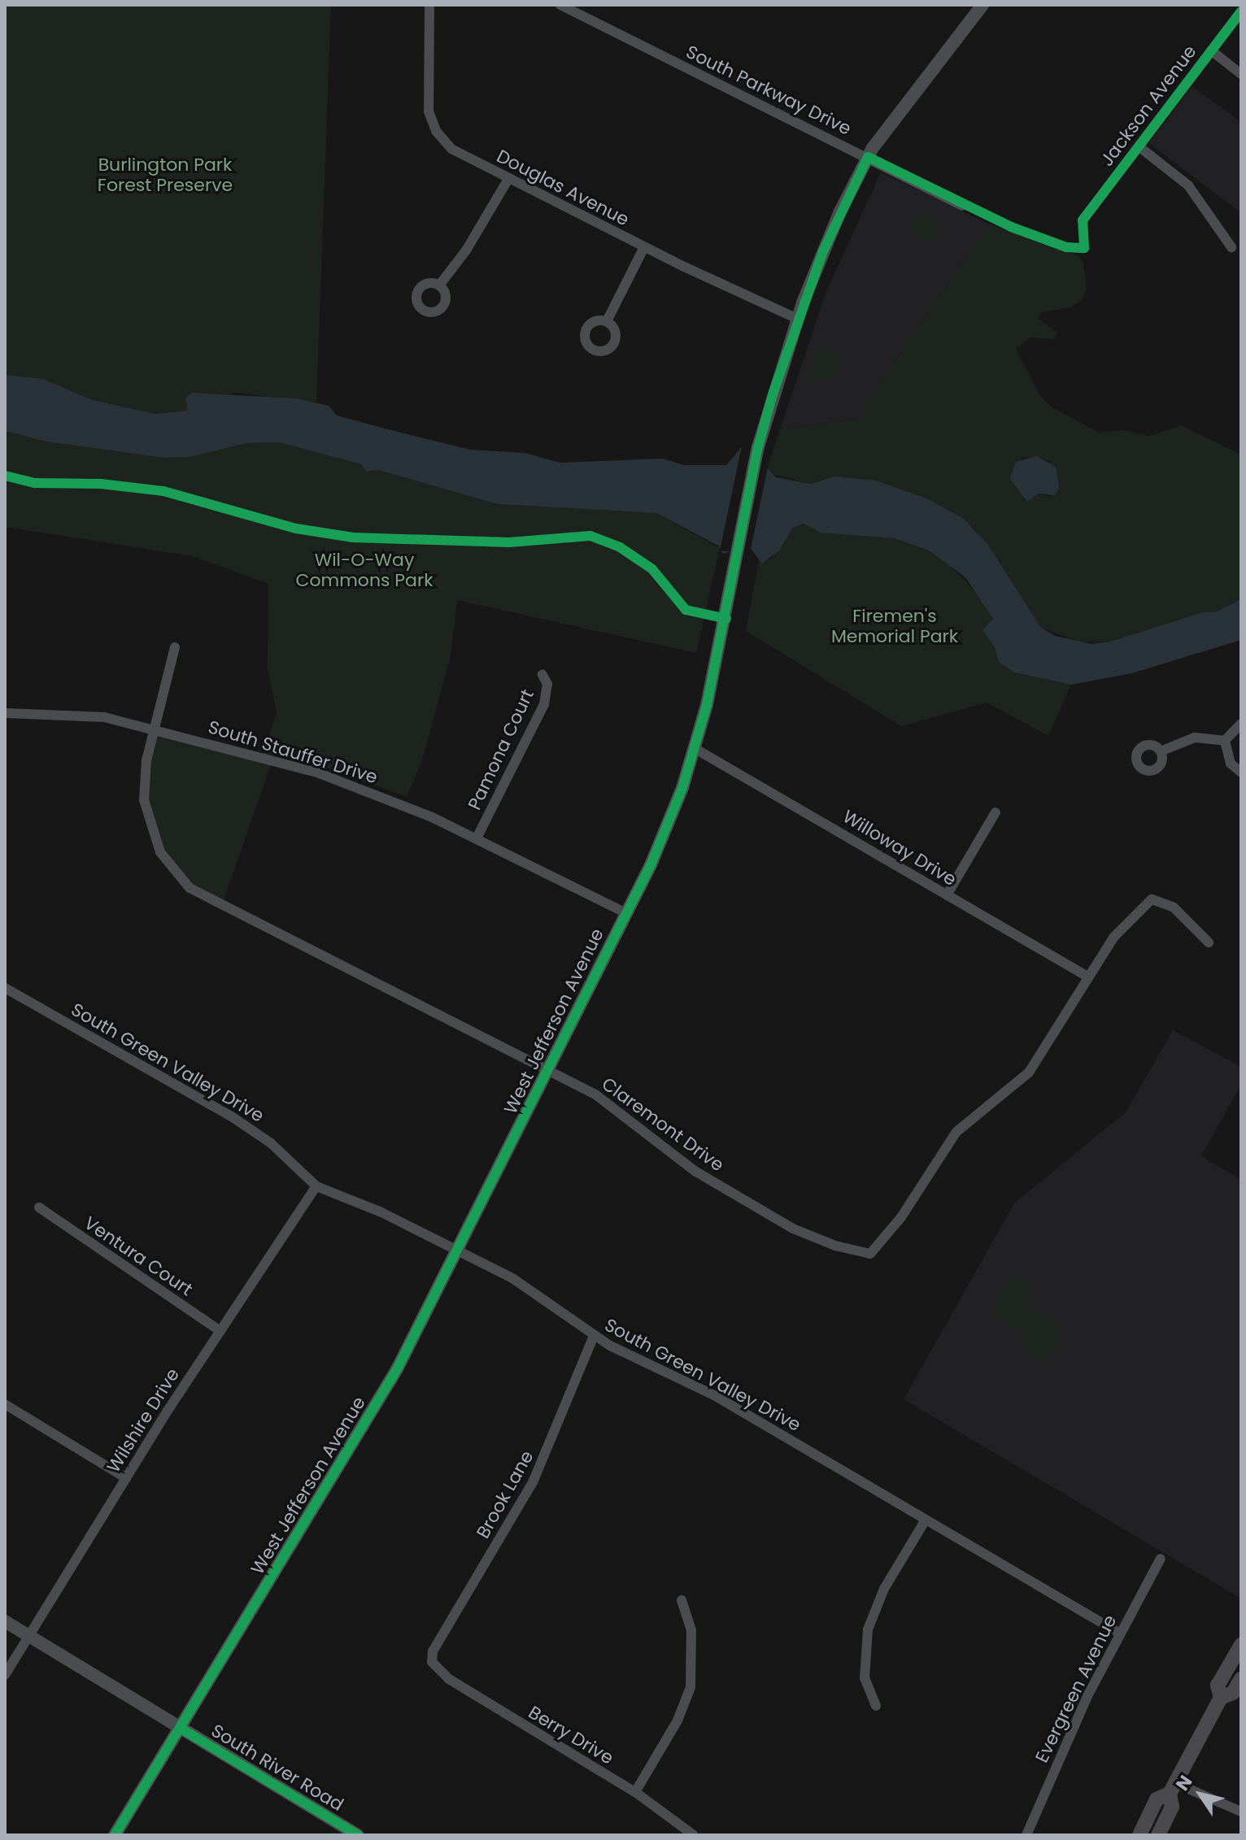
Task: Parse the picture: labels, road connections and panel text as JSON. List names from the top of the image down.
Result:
{
  "streets": {
    "street": [
      "South Parkway Drive",
      "Jackson Avenue",
      "Douglas Avenue",
      "Pamona Court",
      "South Stauffer Drive",
      "Willoway Drive",
      "West Jefferson Avenue",
      "South Green Valley Drive",
      "Claremont Drive",
      "Ventura Court",
      "Wilshire Drive",
      "Brook Lane",
      "Evergreen Avenue",
      "Berry Drive",
      "South River Road"
    ]
  },
  "crossings": [
    ["South Parkway Drive", "West Jefferson Avenue"],
    ["Douglas Avenue", "West Jefferson Avenue"],
    ["Pamona Court", "South Stauffer Drive"],
    ["South Stauffer Drive", "West Jefferson Avenue"],
    ["South Stauffer Drive", "Claremont Drive"],
    ["Willoway Drive", "West Jefferson Avenue"],
    ["Willoway Drive", "Claremont Drive"],
    ["West Jefferson Avenue", "South Green Valley Drive"],
    ["West Jefferson Avenue", "Claremont Drive"],
    ["West Jefferson Avenue", "South River Road"],
    ["South Green Valley Drive", "Wilshire Drive"],
    ["South Green Valley Drive", "Brook Lane"],
    ["South Green Valley Drive", "Evergreen Avenue"],
    ["Ventura Court", "Wilshire Drive"],
    ["Wilshire Drive", "South River Road"],
    ["Brook Lane", "Berry Drive"]
  ],
  "parks": ["Burlington Park Forest Preserve", "Wil-O-Way Commons Park", "Firemen's Memorial Park"],
  "north": "top left"
}
